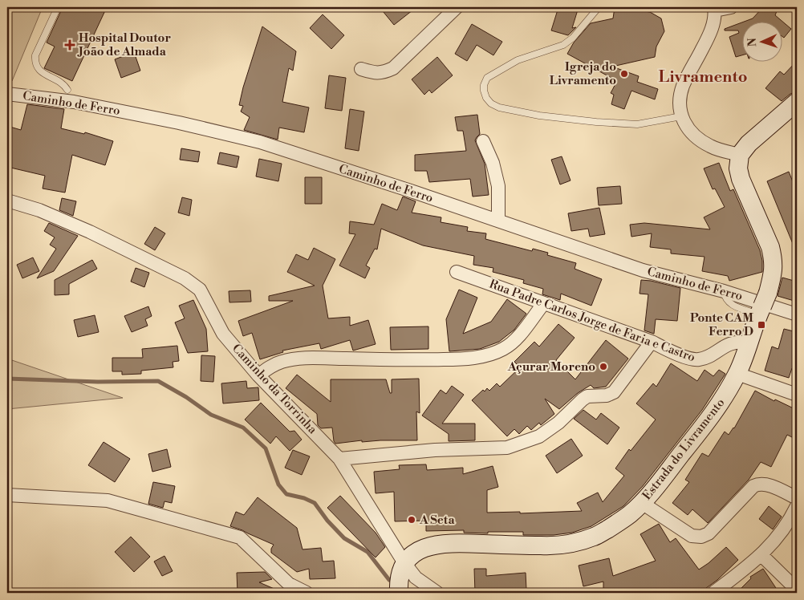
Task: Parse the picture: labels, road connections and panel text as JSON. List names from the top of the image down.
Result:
{
  "streets": {
    "street": [
      "Caminho de Ferro",
      "Rua Padre Carlos Jorge de Faria e Castro",
      "Caminho da Torrinha",
      "Estrada do Livramento"
    ]
  },
  "crossings": [
    ["Caminho de Ferro", "Estrada do Livramento"],
    ["Rua Padre Carlos Jorge de Faria e Castro", "Estrada do Livramento"],
    ["Caminho da Torrinha", "Estrada do Livramento"]
  ],
  "districts": ["Livramento"],
  "places": {
    "health": ["Hospital Doutor João de Almada"],
    "other": ["Igreja do Livramento", "Açurar Moreno", "A Seta"],
    "transit": ["Ponte CAM Ferro D"]
  },
  "north": "left"
}
